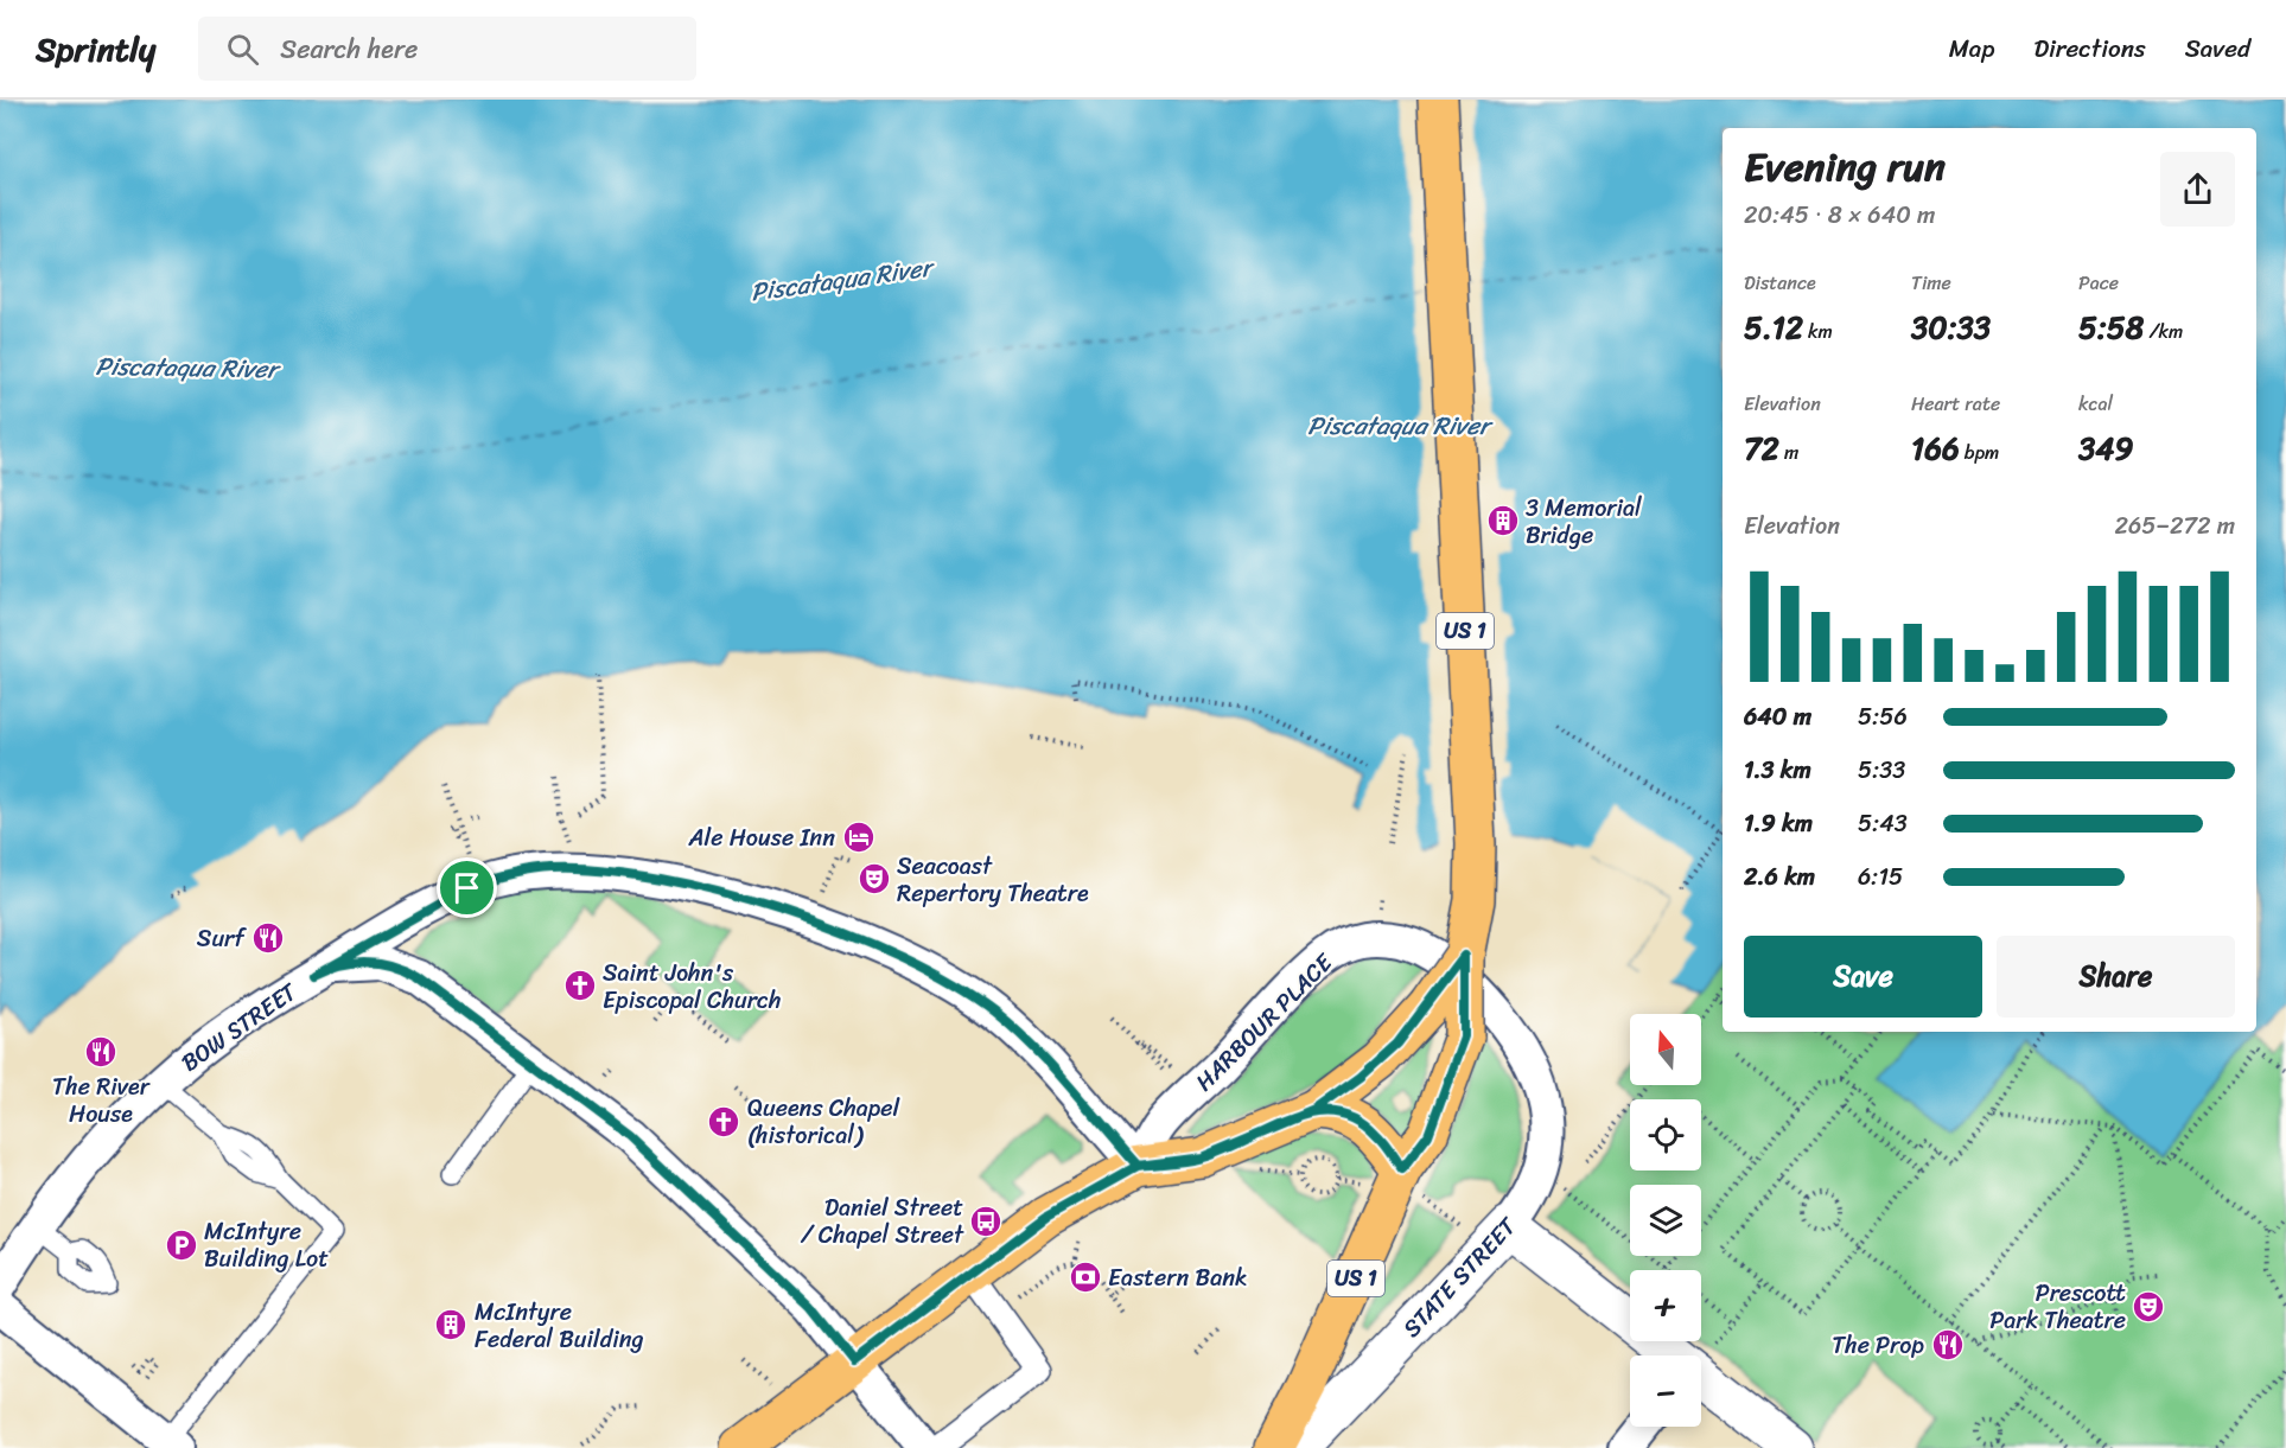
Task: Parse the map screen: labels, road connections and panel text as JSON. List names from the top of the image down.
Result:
{
  "streets": {
    "main road": ["US 1"],
    "street": ["HARBOUR PLACE", "BOW STREET", "STATE STREET"]
  },
  "crossings": [
    ["US 1", "HARBOUR PLACE"],
    ["US 1", "BOW STREET"],
    ["HARBOUR PLACE", "BOW STREET"],
    ["HARBOUR PLACE", "STATE STREET"]
  ],
  "water": ["Piscataqua River"],
  "places": {
    "building": ["3 Memorial Bridge", "McIntyre Federal Building"],
    "hotel": ["Ale House Inn"],
    "theatre": ["Seacoast Repertory Theatre", "Prescott Park Theatre"],
    "restaurant": ["Surf", "The River House", "The Prop"],
    "church": ["Saint John's Episcopal Church", "Queens Chapel (historical)"],
    "bus stop": ["Daniel Street / Chapel Street"],
    "parking": ["McIntyre Building Lot"],
    "bank": ["Eastern Bank"]
  },
  "north": "top",
  "page": {
    "header": "Sprintly",
    "search": "Search here",
    "nav": ["Map", "Directions", "Saved"],
    "heading": ["Evening run", "20:45 · 8 × 640 m"],
    "stats": [
      ["Distance", "5.12 km"],
      ["Time", "30:33"],
      ["Pace", "5:58 /km"],
      ["Elevation", "72 m"],
      ["Heart rate", "166 bpm"],
      ["kcal", "349"]
    ],
    "chart": ["Elevation", "265–272 m"],
    "list": [
      {
        "name": "640 m",
        "note": "5:56"
      },
      {
        "name": "1.3 km",
        "note": "5:33"
      },
      {
        "name": "1.9 km",
        "note": "5:43"
      },
      {
        "name": "2.6 km",
        "note": "6:15"
      }
    ],
    "buttons": ["Save", "Share"],
    "map_buttons": ["+", "−"]
  }
}
